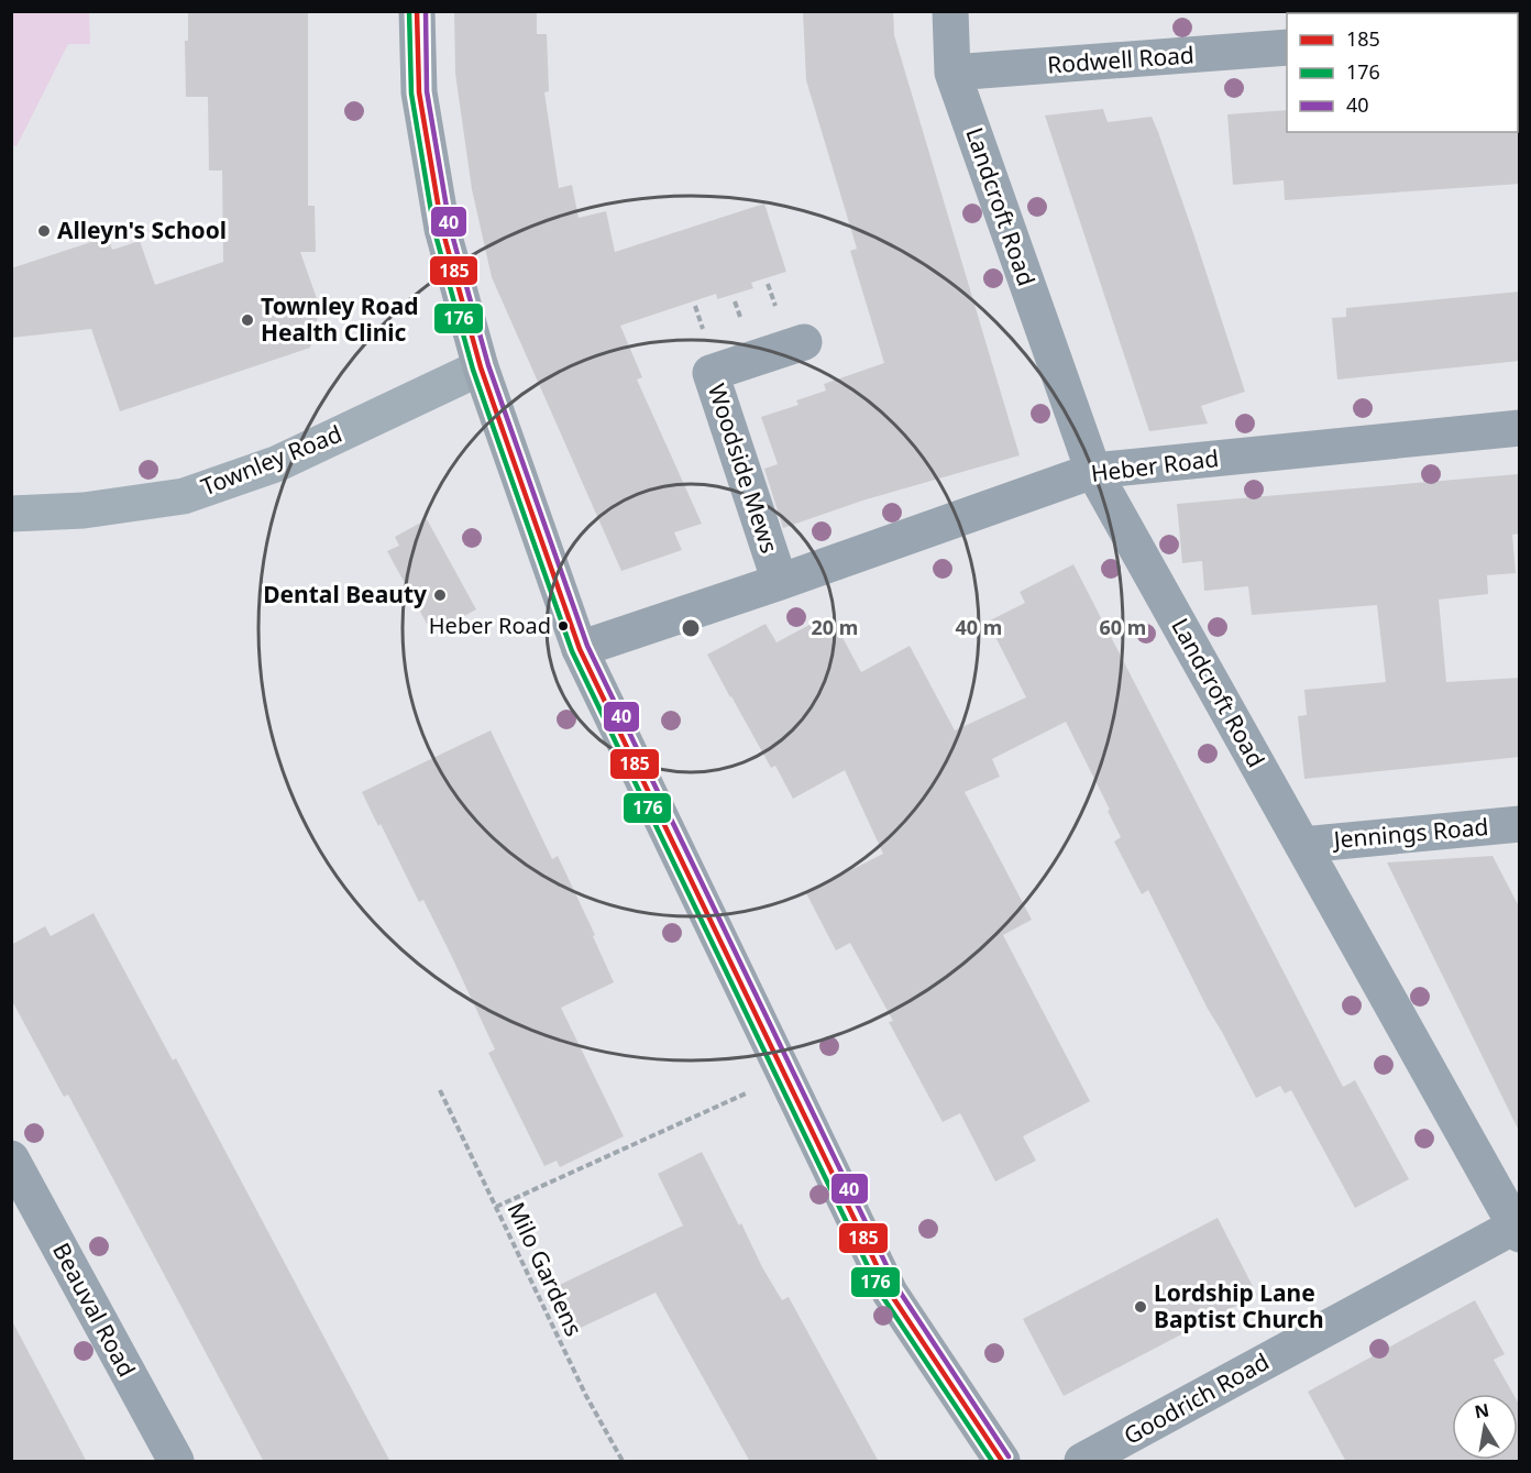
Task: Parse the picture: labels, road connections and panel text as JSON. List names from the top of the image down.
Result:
{
  "streets": {
    "street": [
      "Rodwell Road",
      "Landcroft Road",
      "Townley Road",
      "Heber Road",
      "Woodside Mews",
      "Jennings Road",
      "Beauval Road",
      "Goodrich Road"
    ],
    "path": ["Milo Gardens"]
  },
  "crossings": [
    ["Rodwell Road", "Landcroft Road"],
    ["Landcroft Road", "Heber Road"],
    ["Landcroft Road", "Jennings Road"],
    ["Landcroft Road", "Goodrich Road"],
    ["Heber Road", "Woodside Mews"]
  ],
  "places": [
    "Alleyn's School",
    "Townley Road Health Clinic",
    "Dental Beauty",
    "Heber Road",
    "Lordship Lane Baptist Church"
  ],
  "lines": ["transit line 185", "transit line 176", "transit line 40"],
  "legend": ["185", "176", "40"],
  "north": "top",
  "rings": ["20 m", "40 m", "60 m"]
}
